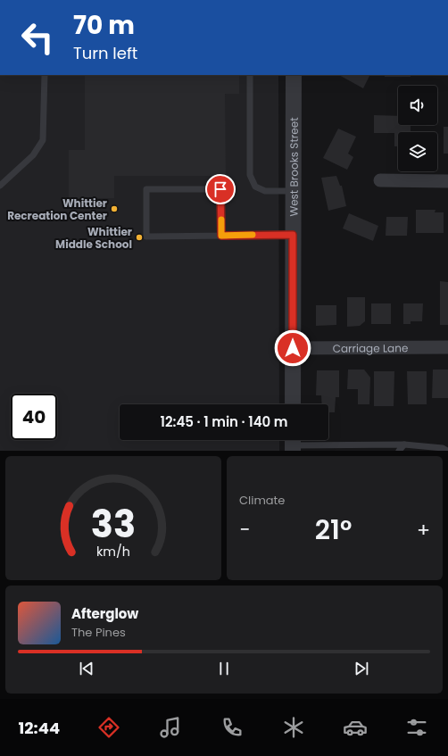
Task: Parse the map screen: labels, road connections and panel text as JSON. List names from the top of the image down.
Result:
{
  "streets": {
    "street": ["West Brooks Street", "Carriage Lane"]
  },
  "crossings": [
    ["West Brooks Street", "Carriage Lane"]
  ],
  "places": ["Whittier Recreation Center", "Whittier Middle School"],
  "page": {
    "turn": ["70 m", "Turn left"],
    "limit": "40",
    "trip": "12:45 · 1 min · 140 m",
    "tile": "Climate",
    "heat": ["−", "21°", "+"],
    "song": ["Afterglow", "The Pines"],
    "tabs": "12:44",
    "gauge": ["33", "km/h"]
  }
}
